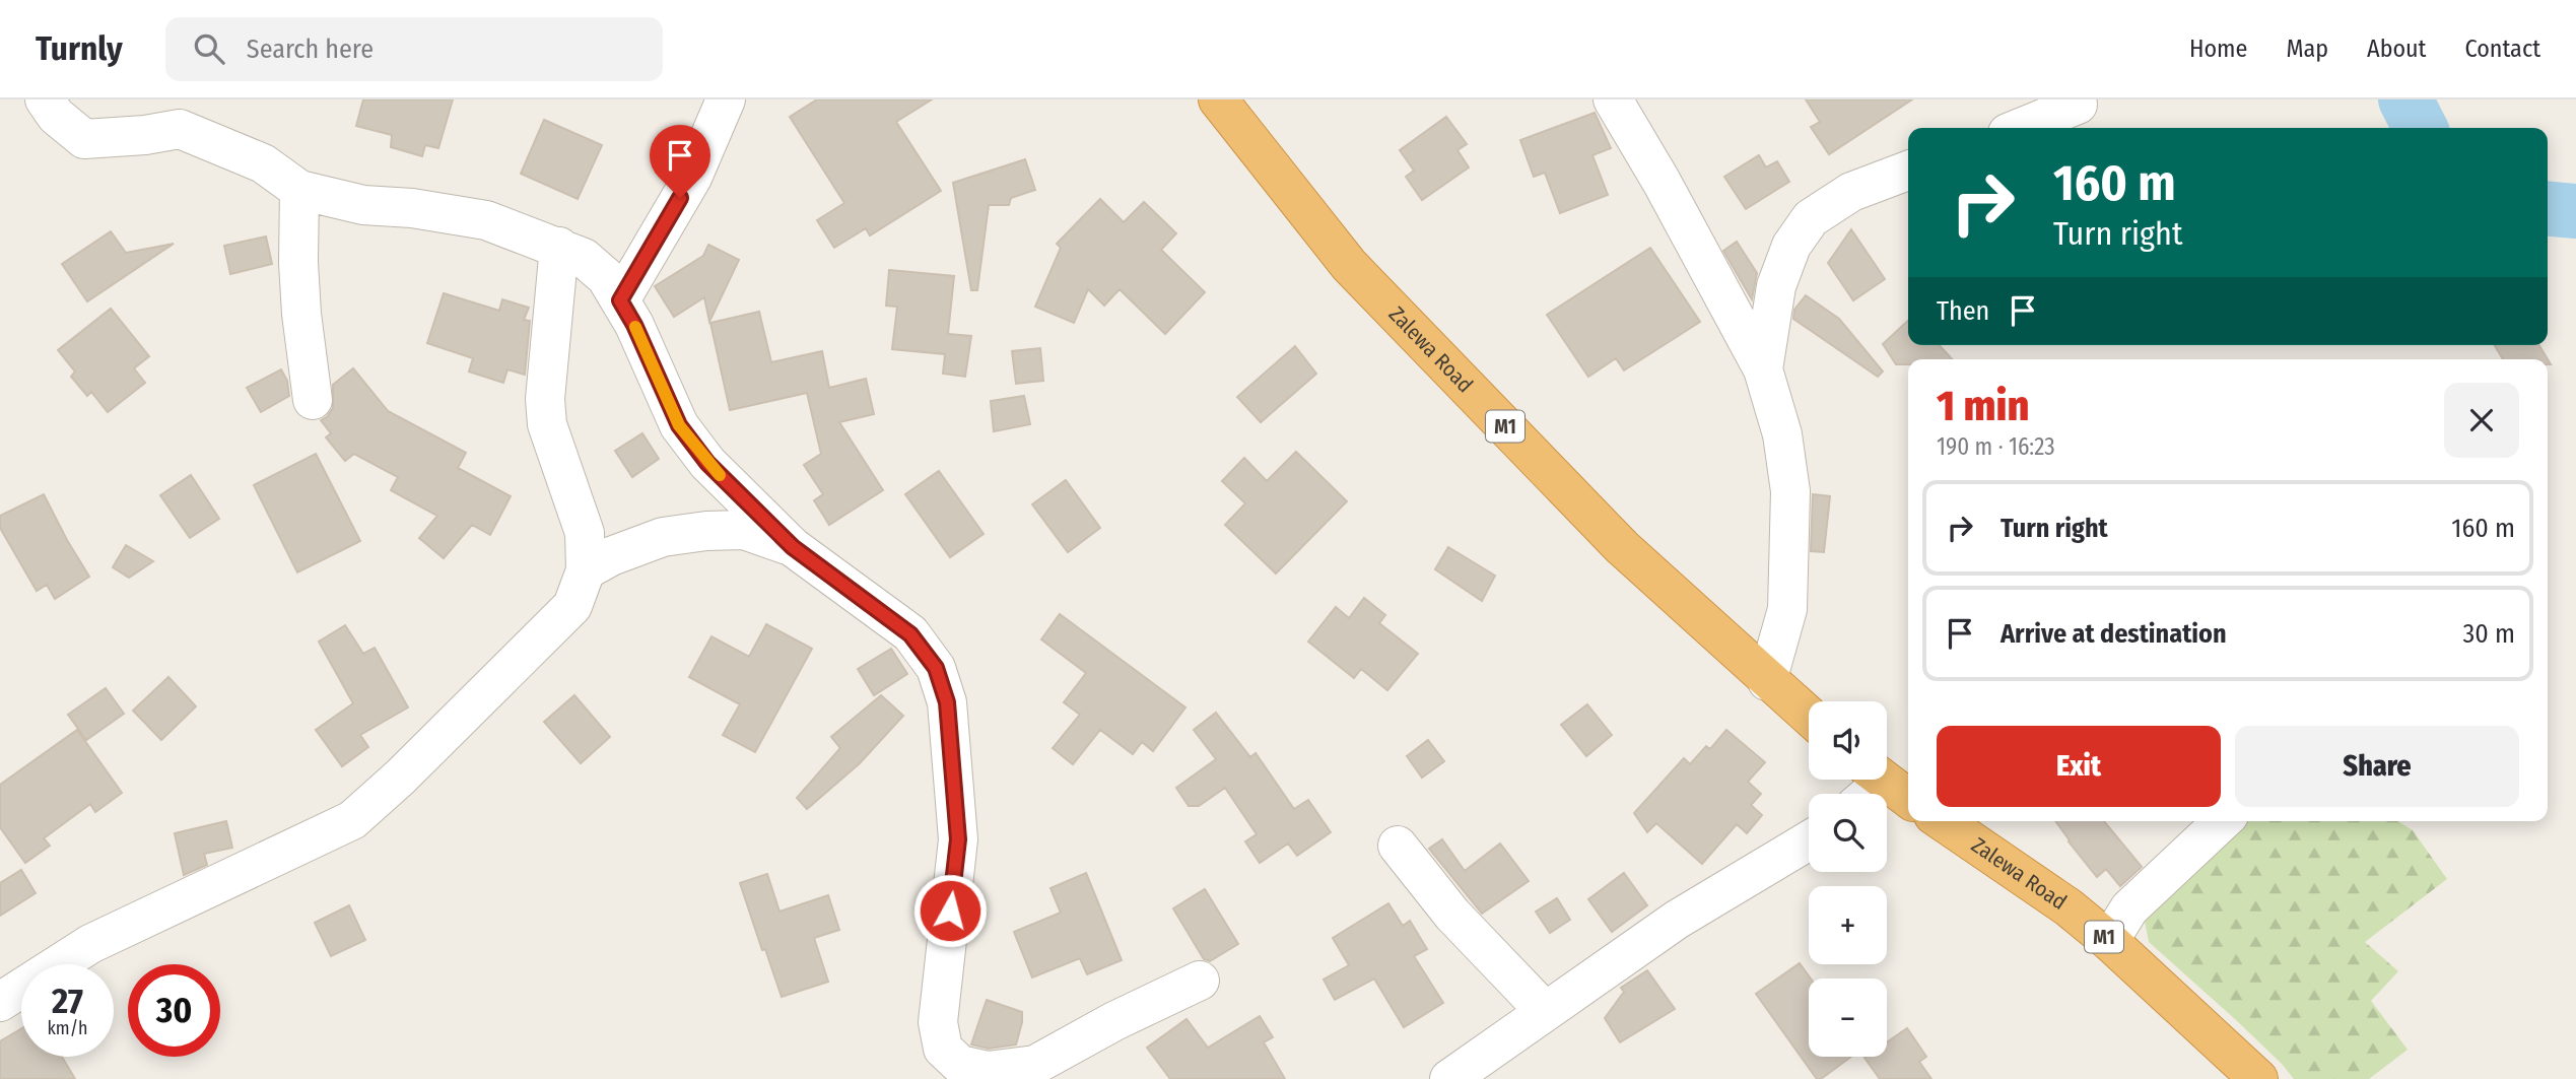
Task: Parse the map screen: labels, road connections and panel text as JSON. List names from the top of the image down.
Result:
{
  "streets": {
    "highway": ["Zalewa Road", "M1"]
  },
  "page": {
    "header": "Turnly",
    "search": "Search here",
    "nav": [
      "Home",
      "Map",
      "About",
      "Contact"
    ],
    "turn": ["160 m", "Turn right"],
    "then": "Then",
    "heading": ["1 min", "190 m · 16:23"],
    "list": [
      {
        "name": "Turn right",
        "value": "160 m"
      },
      {
        "name": "Arrive at destination",
        "value": "30 m"
      }
    ],
    "map_buttons": ["+", "−"],
    "buttons": ["Exit", "Share"],
    "speed": "27 km/h",
    "limit": "30"
  }
}
